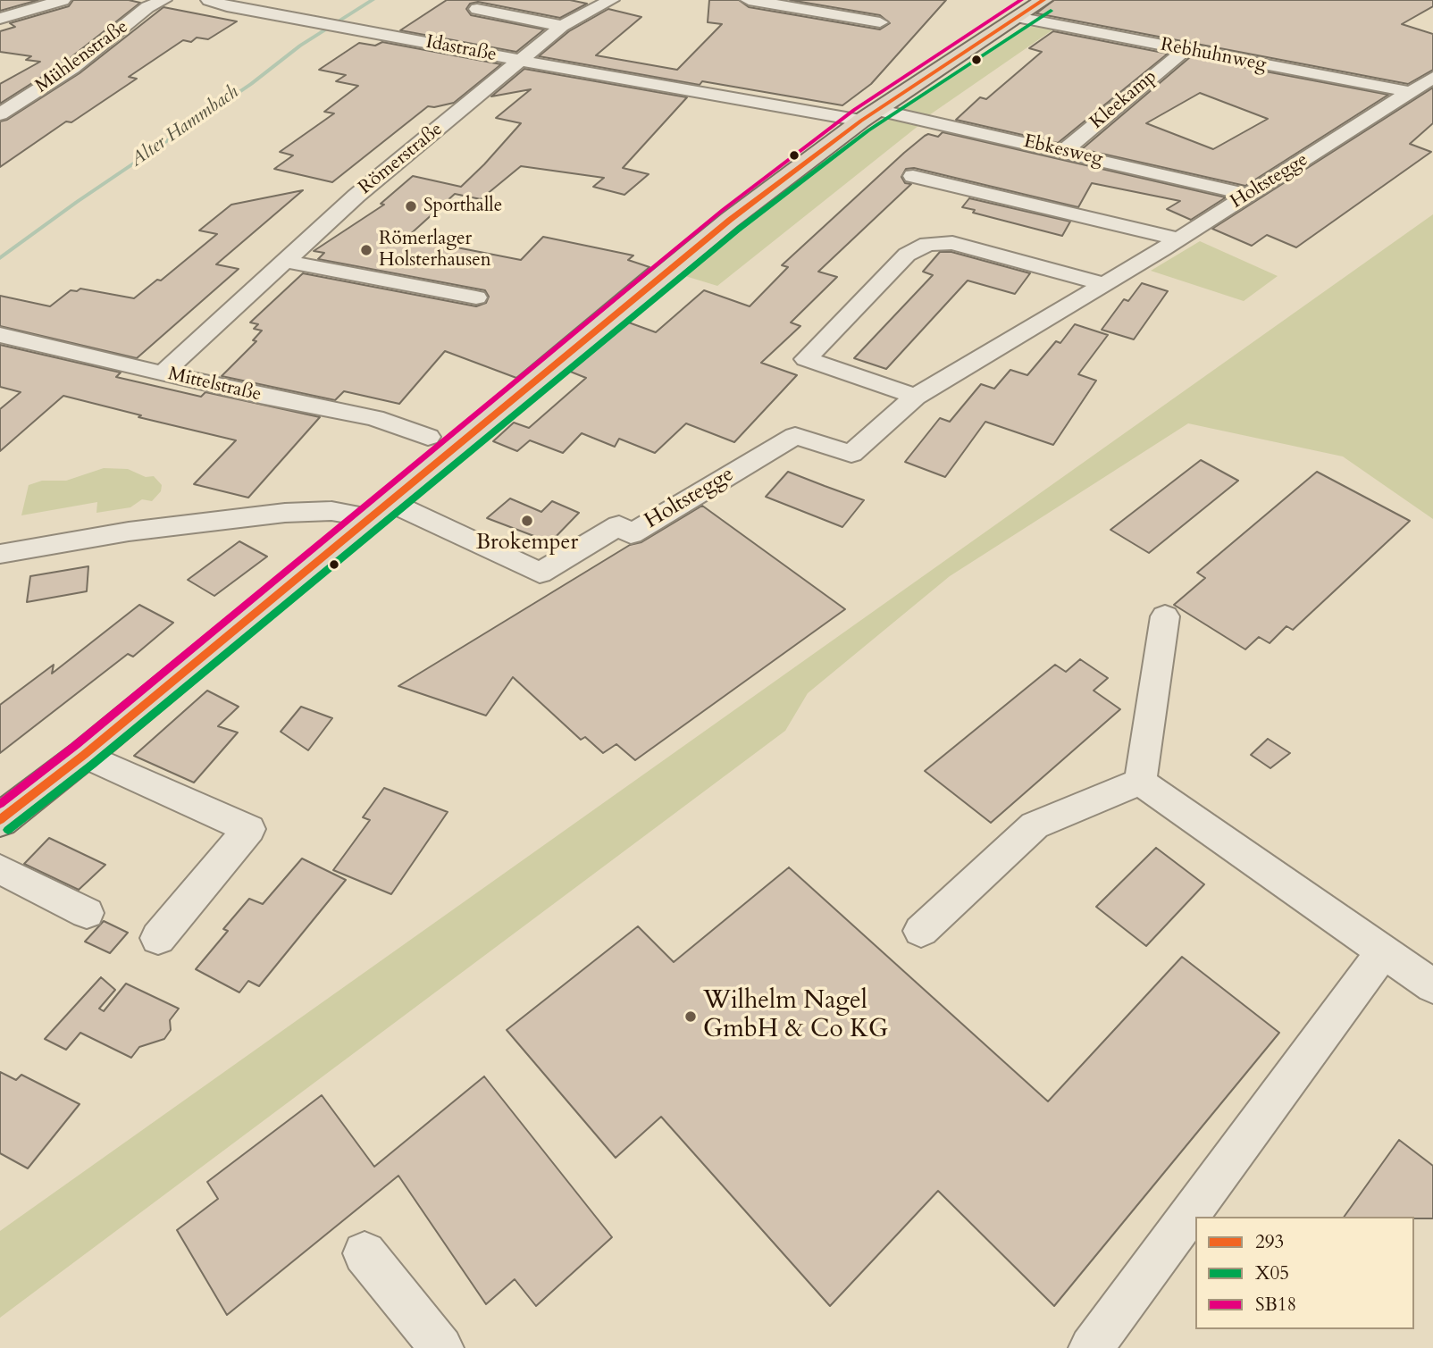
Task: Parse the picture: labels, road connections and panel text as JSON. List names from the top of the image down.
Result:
{
  "streets": {
    "street": [
      "Idastraße",
      "Rebhuhnweg",
      "Mühlenstraße",
      "Kleekamp",
      "Ebkesweg",
      "Römerstraße",
      "Holtstegge",
      "Mittelstraße"
    ]
  },
  "crossings": [
    ["Idastraße", "Ebkesweg"],
    ["Idastraße", "Römerstraße"],
    ["Rebhuhnweg", "Kleekamp"],
    ["Rebhuhnweg", "Holtstegge"],
    ["Kleekamp", "Ebkesweg"],
    ["Ebkesweg", "Holtstegge"],
    ["Römerstraße", "Mittelstraße"]
  ],
  "water": ["Alter Hammbach"],
  "places": [
    "Sporthalle",
    "Römerlager Holsterhausen",
    "Brokemper",
    "Wilhelm Nagel GmbH & Co KG"
  ],
  "lines": ["transit line 293", "transit line SB18", "transit line X05"],
  "legend": ["293", "X05", "SB18"]
}
